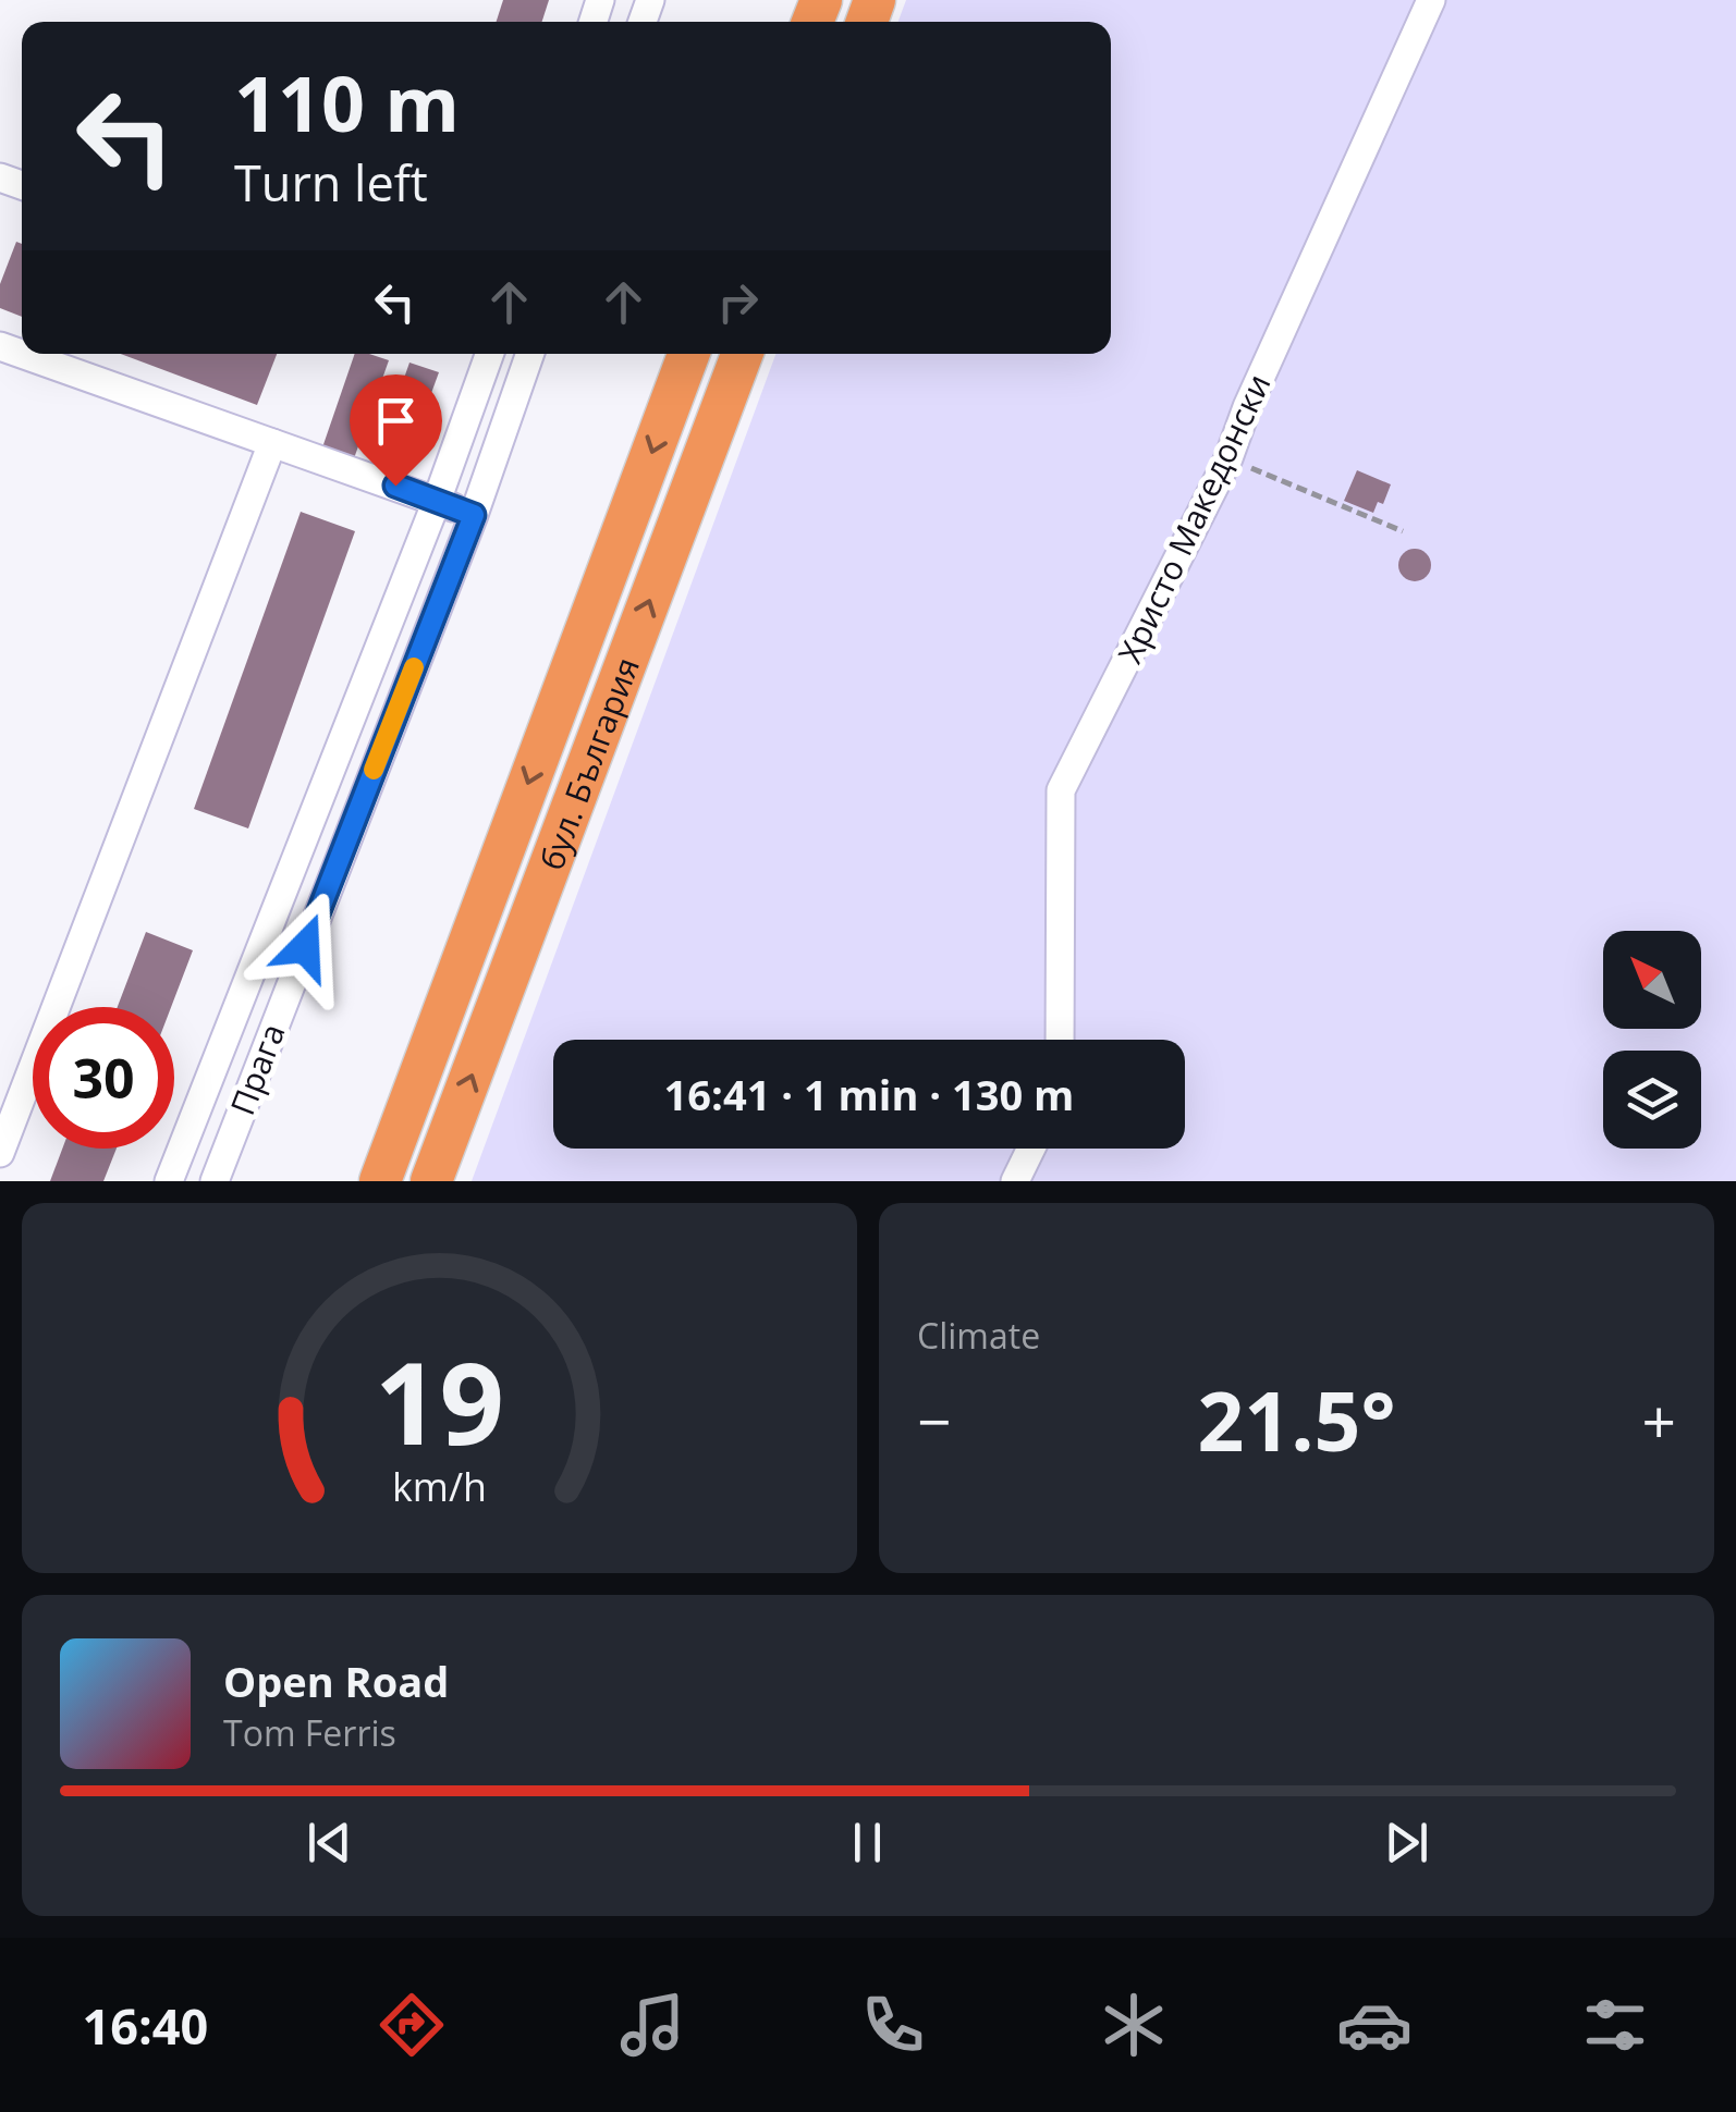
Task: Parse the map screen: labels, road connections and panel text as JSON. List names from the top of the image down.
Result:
{
  "streets": {
    "highway": ["бул. България"],
    "street": ["Христо Македонски", "Прага"]
  },
  "north": "top left",
  "page": {
    "turn": ["110 m", "Turn left"],
    "limit": "30",
    "trip": "16:41 · 1 min · 130 m",
    "tile": "Climate",
    "heat": ["−", "21.5°", "+"],
    "song": ["Open Road", "Tom Ferris"],
    "tabs": "16:40",
    "gauge": ["19", "km/h"]
  }
}
